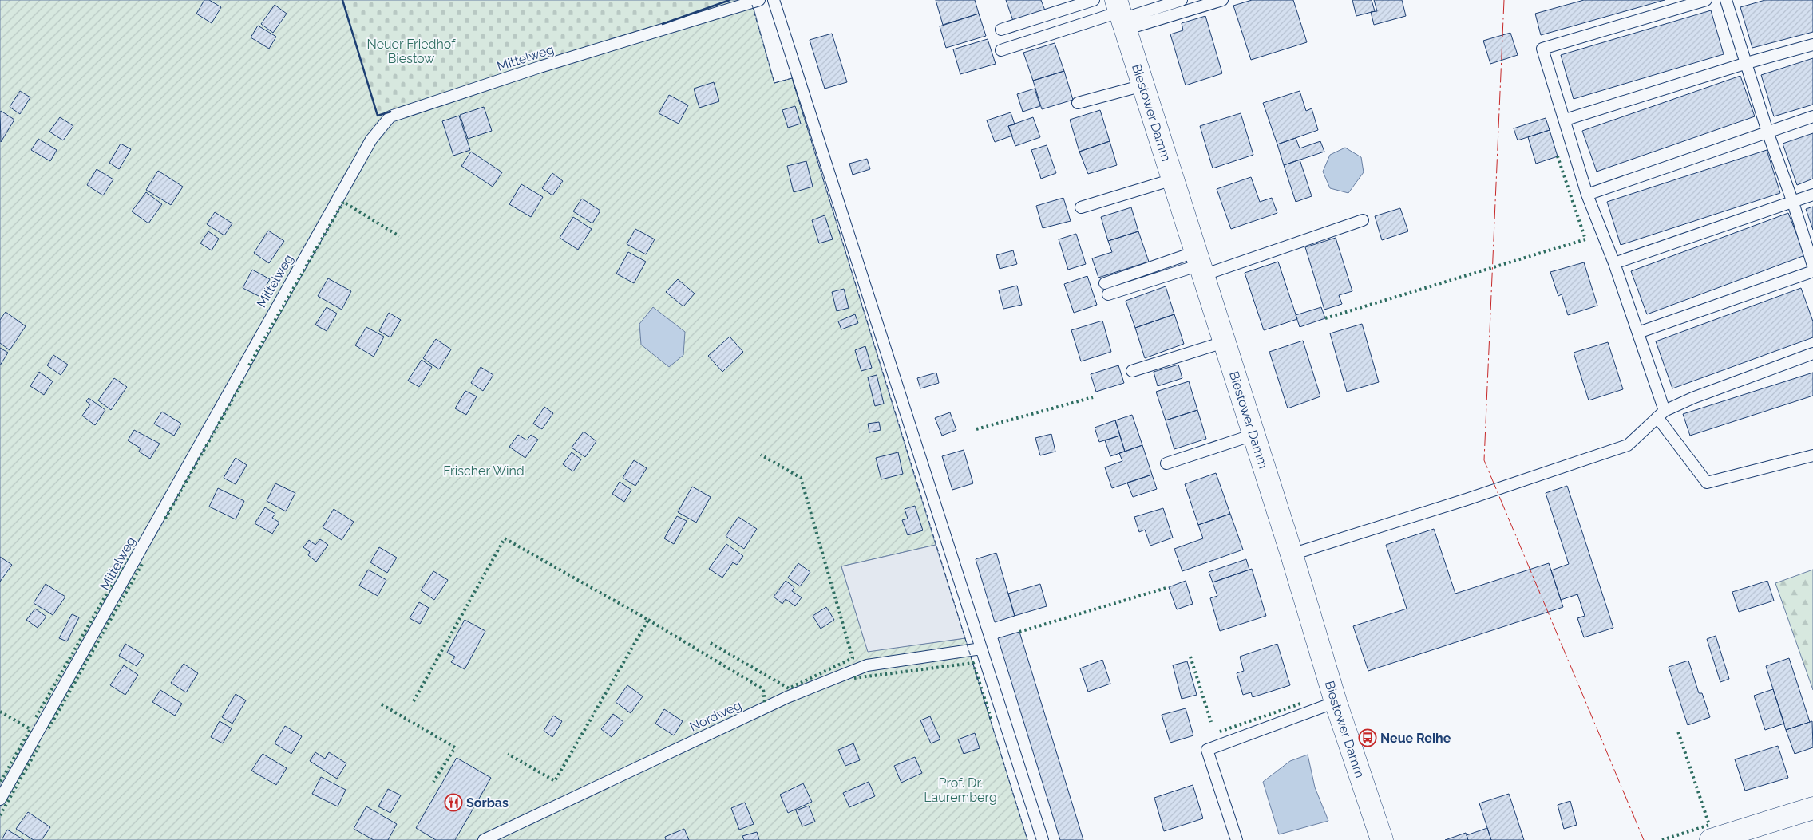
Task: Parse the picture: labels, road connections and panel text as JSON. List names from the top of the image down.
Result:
{
  "streets": {
    "street": ["Biestower Damm"],
    "lane": ["Mittelweg", "Nordweg"]
  },
  "parks": ["Neuer Friedhof Biestow", "Frischer Wind", "Prof. Dr. Lauremberg"],
  "places": {
    "bus stop": ["Neue Reihe"],
    "restaurant": ["Sorbas"]
  }
}
